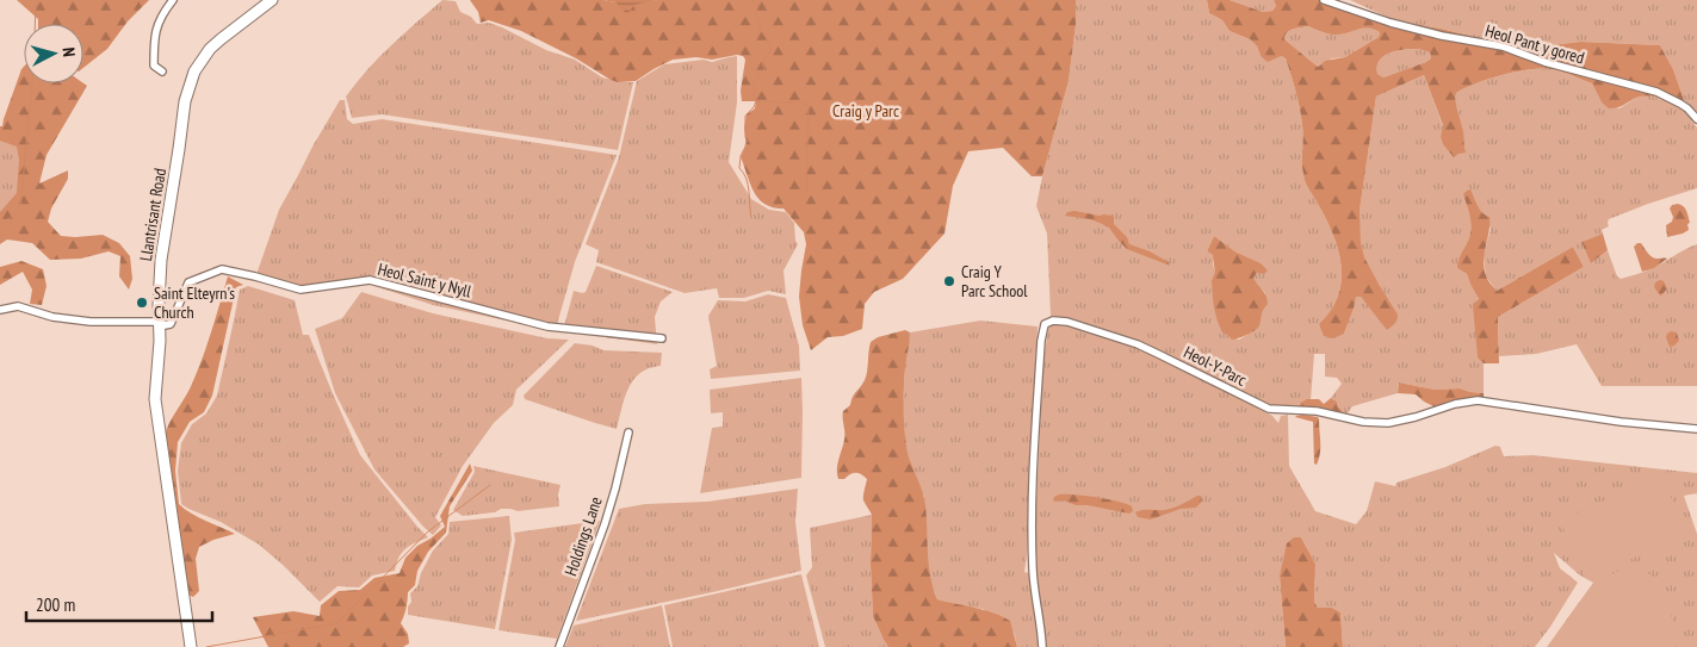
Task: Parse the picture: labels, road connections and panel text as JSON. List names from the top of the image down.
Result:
{
  "streets": {
    "main road": ["Llantrisant Road"],
    "street": [
      "Heol Pant y gored",
      "Heol Saint y Nyll",
      "Heol-Y-Parc",
      "Holdings Lane"
    ]
  },
  "crossings": [
    ["Llantrisant Road", "Heol Saint y Nyll"]
  ],
  "parks": ["Craig y Parc"],
  "places": ["Craig Y Parc School", "Saint Elteyrn's Church"],
  "scale_bar": "200 m",
  "north": "right"
}
